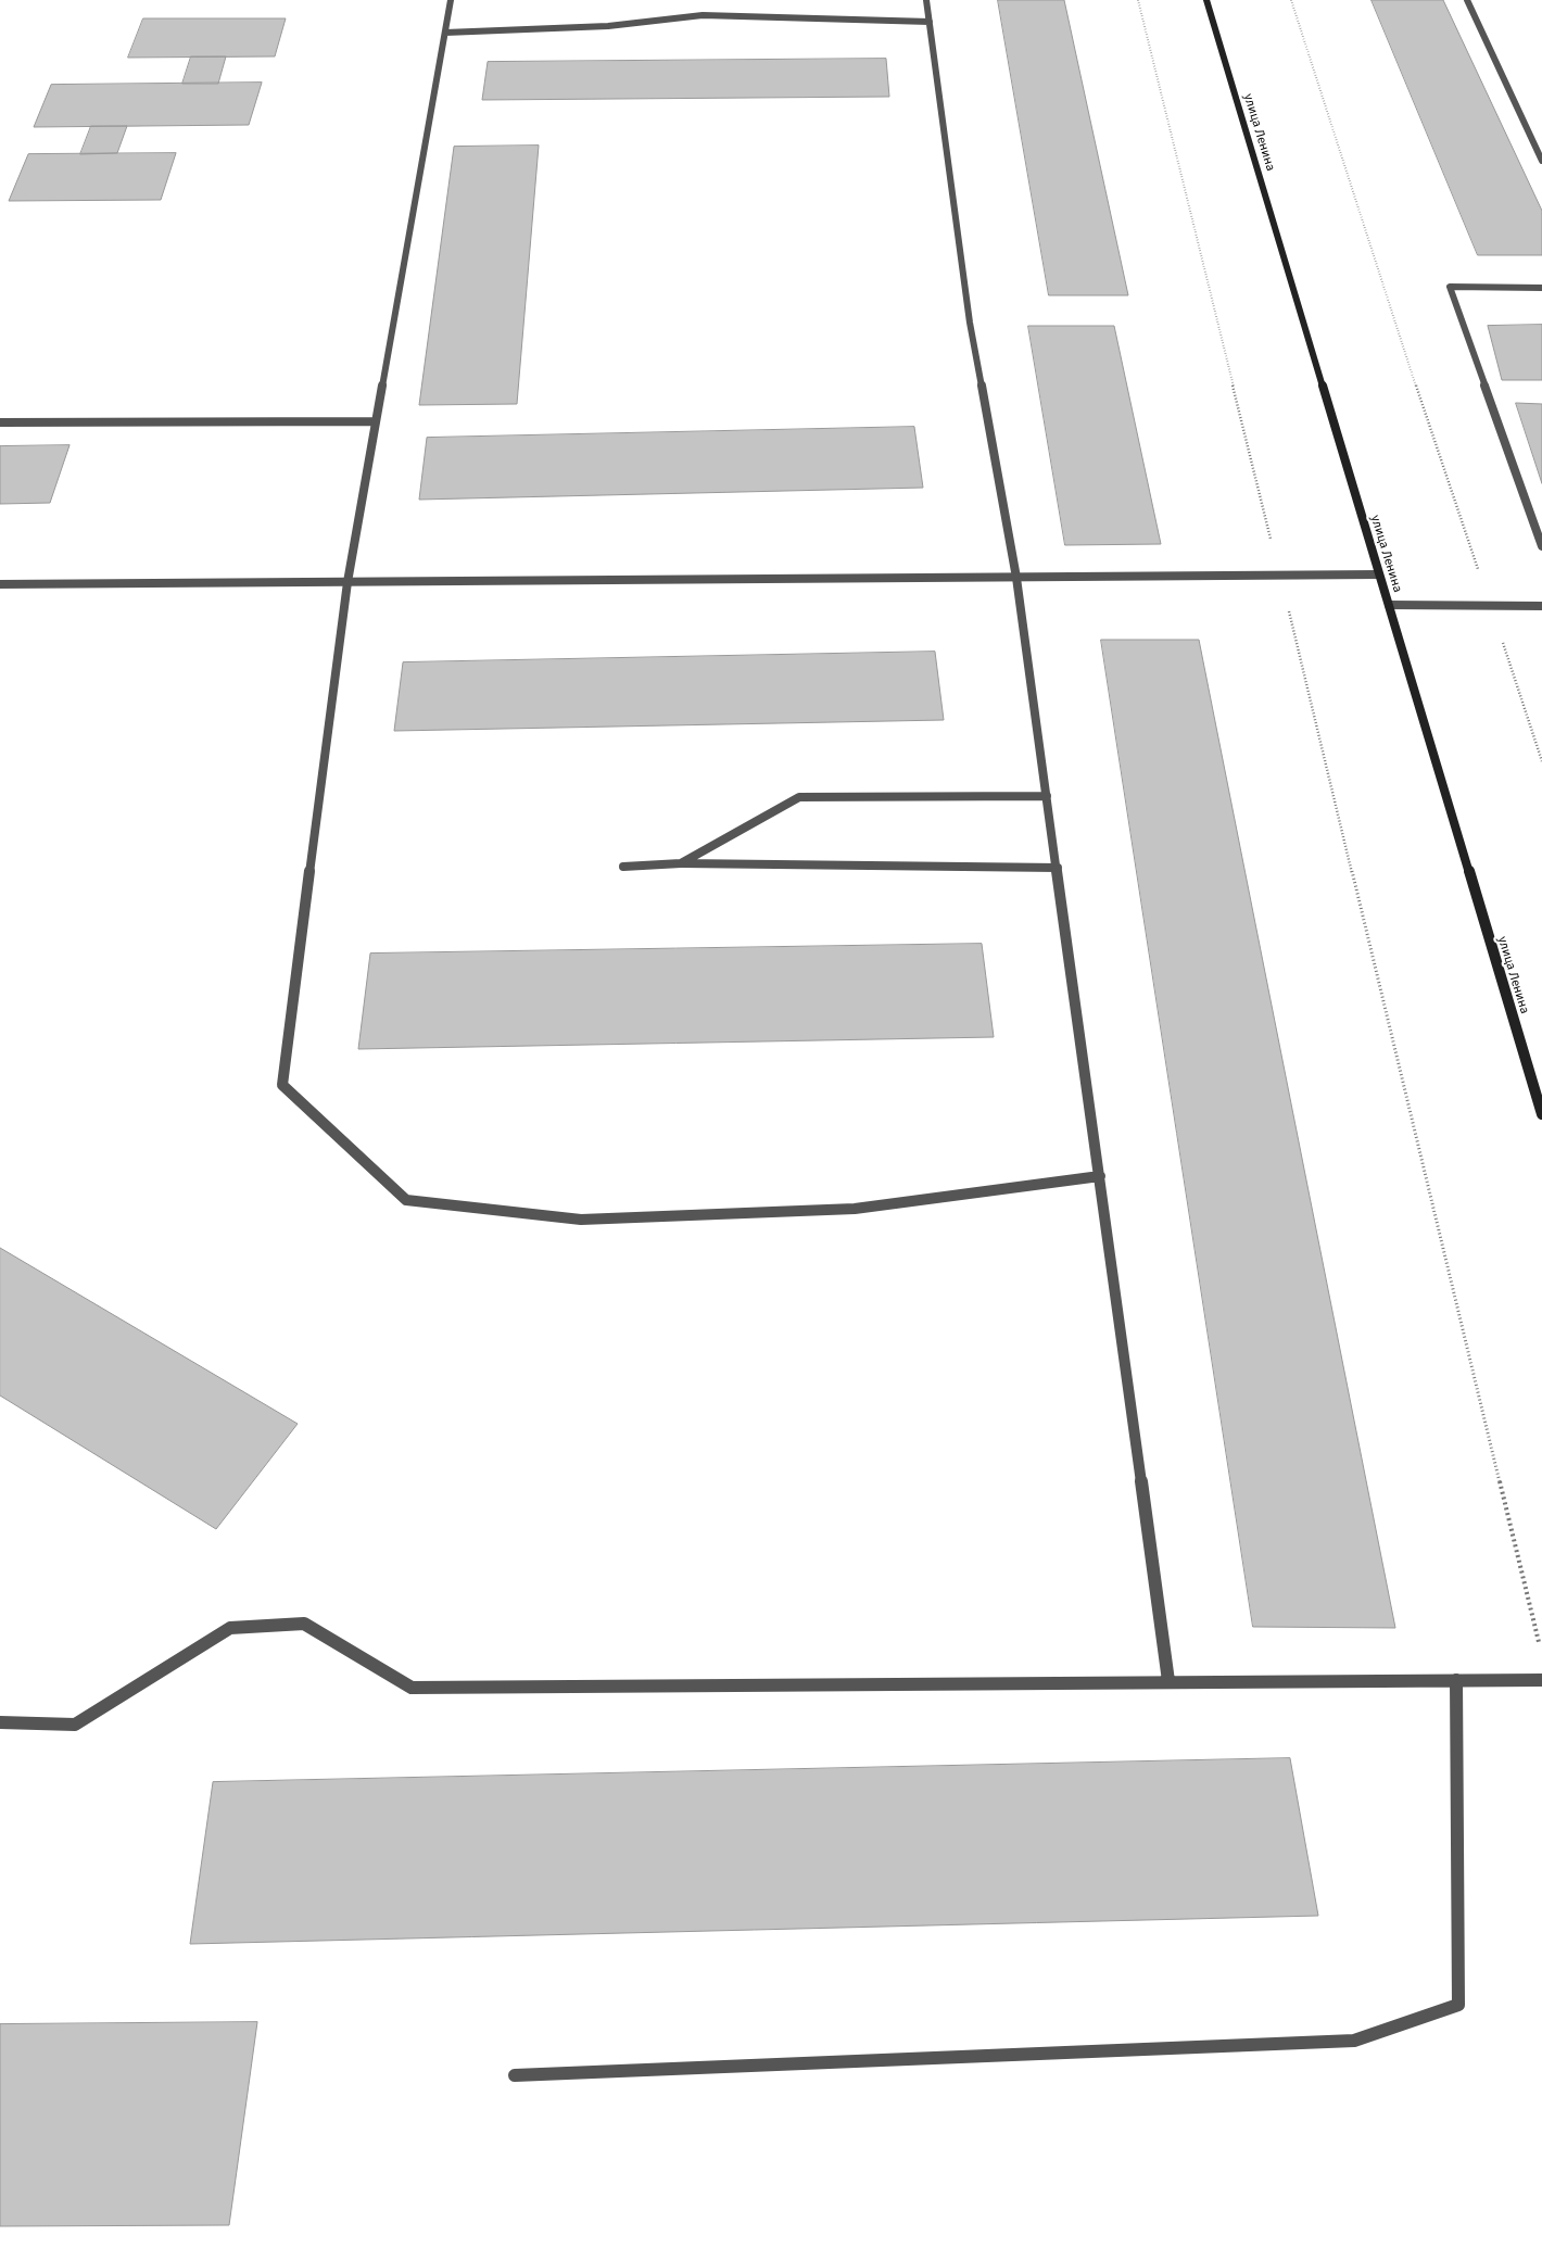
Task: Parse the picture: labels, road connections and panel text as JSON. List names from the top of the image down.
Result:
{
  "streets": {
    "main road": ["улица Ленина"]
  }
}
